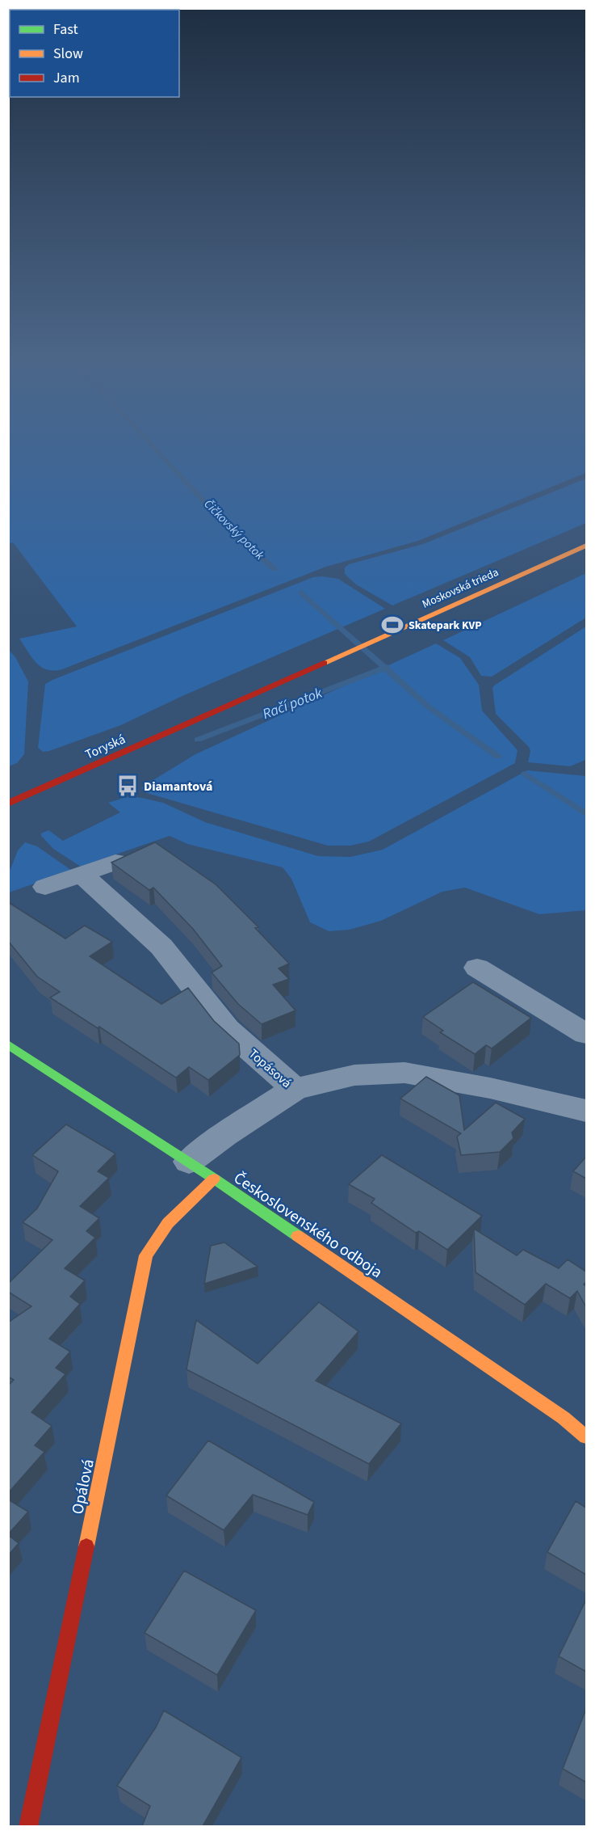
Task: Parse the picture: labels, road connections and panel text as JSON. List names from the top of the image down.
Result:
{
  "streets": {
    "street": [
      "Moskovská trieda",
      "Toryská",
      "Topásová",
      "Československého odboja",
      "Opálová"
    ]
  },
  "crossings": [
    ["Moskovská trieda", "Toryská"],
    ["Československého odboja", "Opálová"]
  ],
  "water": ["Čičkovský potok", "Račí potok"],
  "places": {
    "sports": ["Skatepark KVP"],
    "bus stop": ["Diamantová"]
  },
  "legend": ["Fast", "Slow", "Jam"]
}
